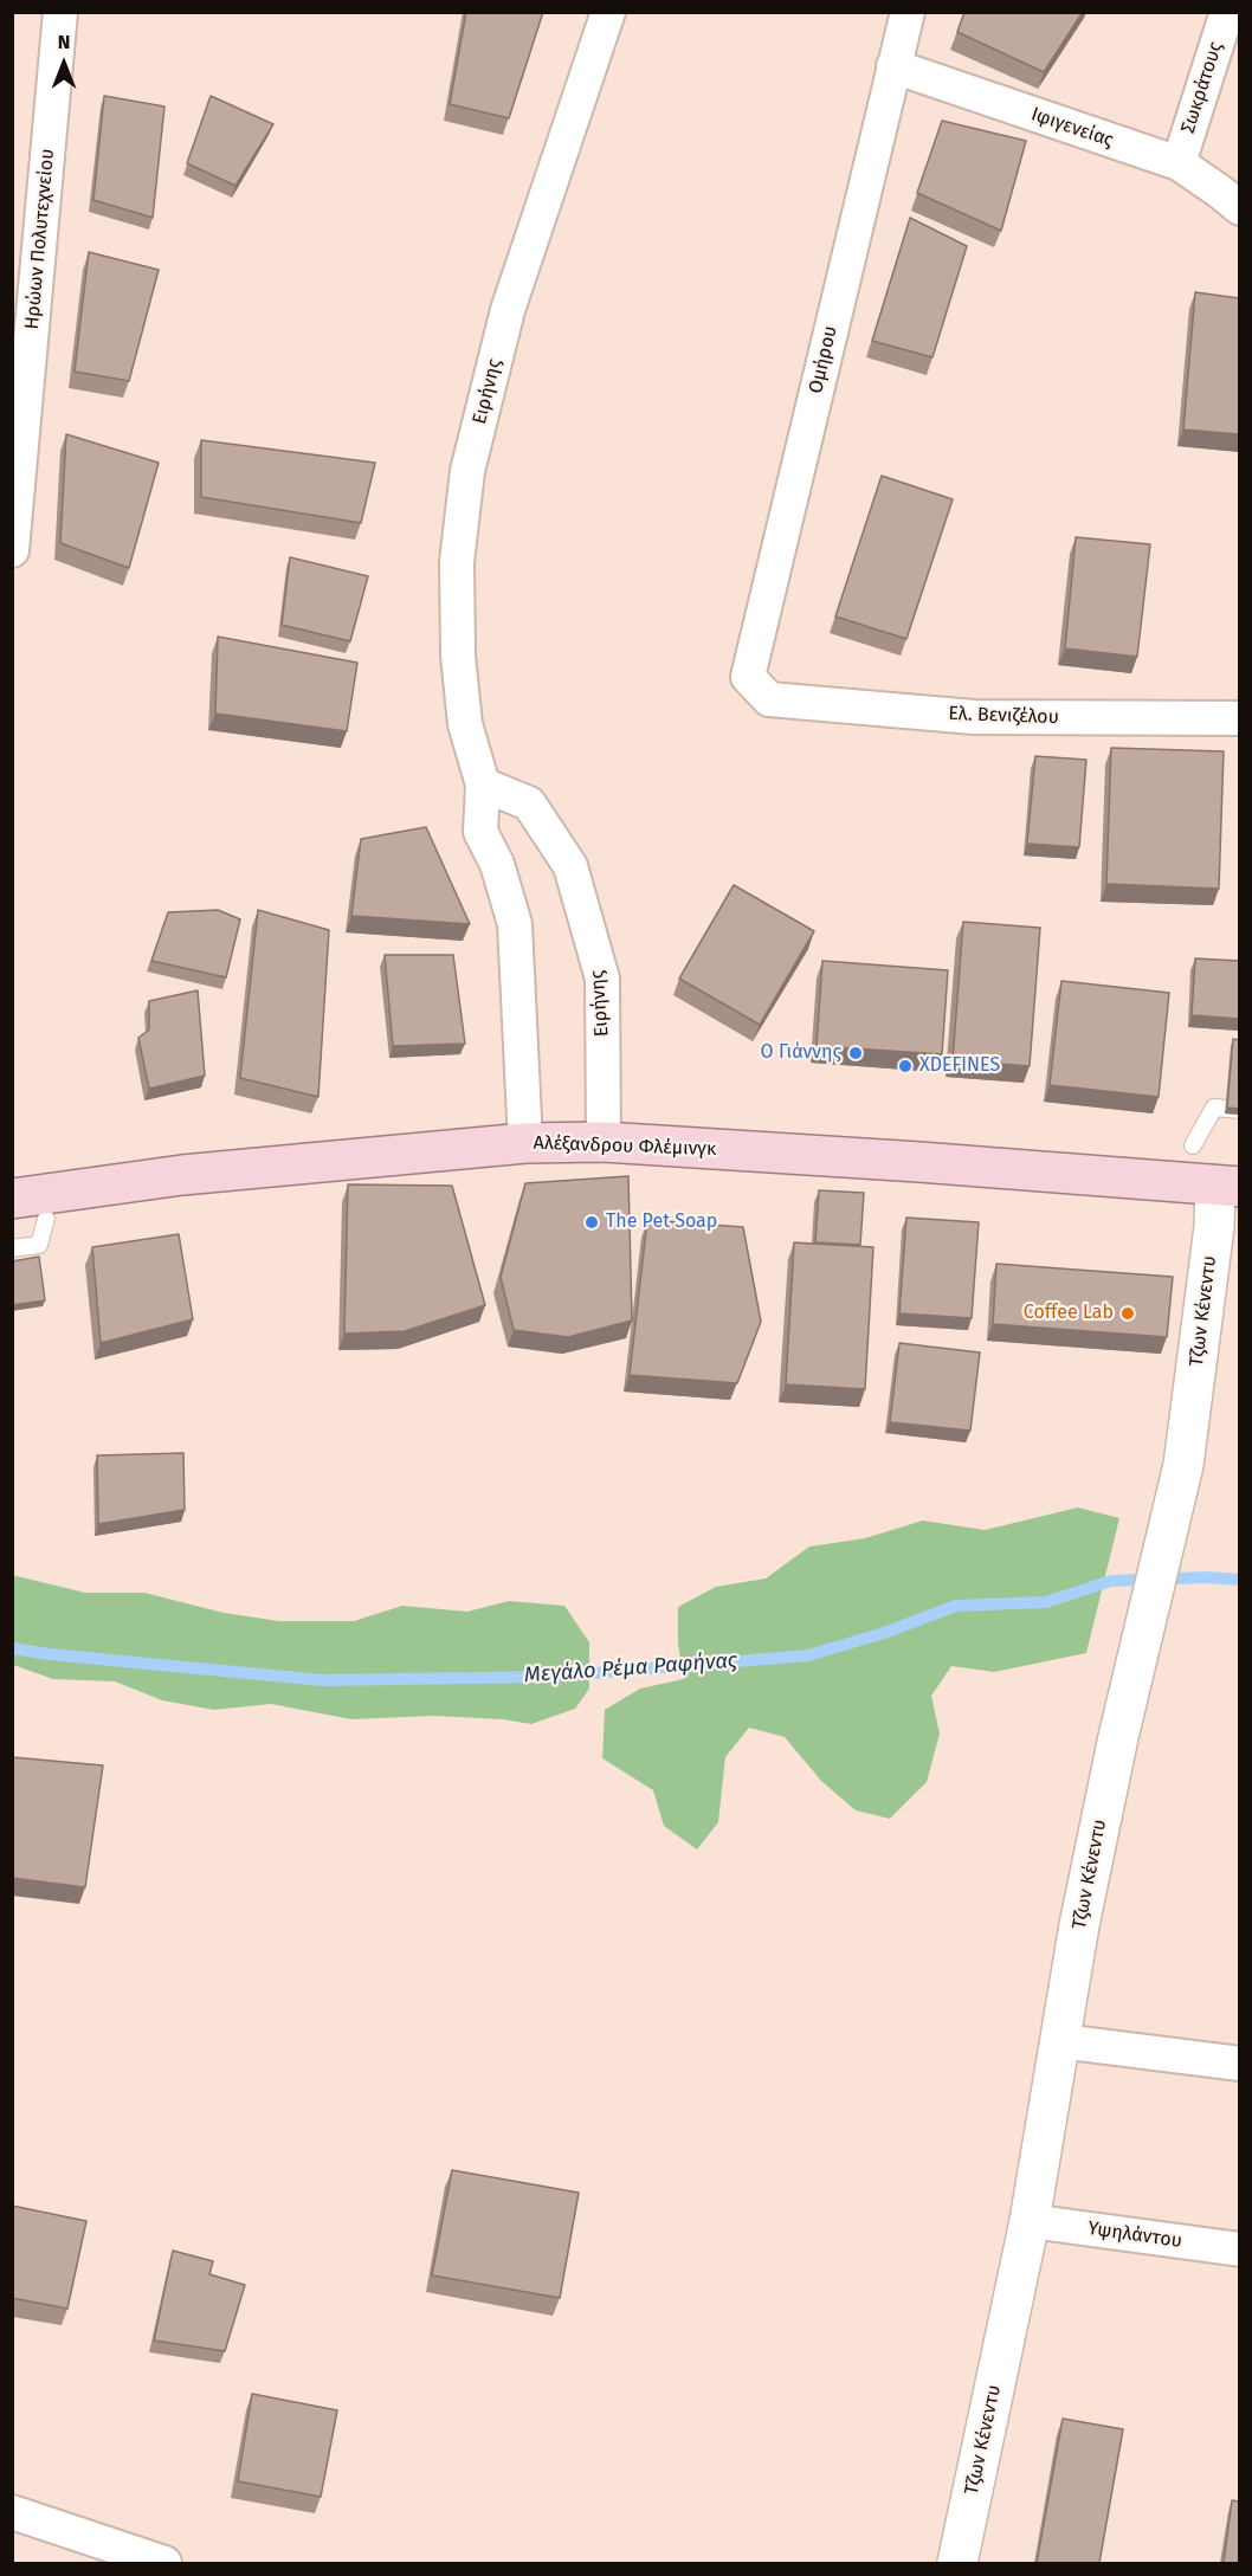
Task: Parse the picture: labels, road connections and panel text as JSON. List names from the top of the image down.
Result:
{
  "streets": {
    "main road": ["Αλέξανδρου Φλέμινγκ"],
    "street": [
      "Σωκράτους",
      "Ιφιγενείας",
      "Ηρώων Πολυτεχνείου",
      "Ομήρου",
      "Ειρήνης",
      "Ελ. Βενιζέλου",
      "Τζων Κένεντυ",
      "Υψηλάντου"
    ]
  },
  "crossings": [
    ["Σωκράτους", "Ιφιγενείας"],
    ["Ιφιγενείας", "Ομήρου"],
    ["Ομήρου", "Ελ. Βενιζέλου"],
    ["Ειρήνης", "Αλέξανδρου Φλέμινγκ"],
    ["Αλέξανδρου Φλέμινγκ", "Τζων Κένεντυ"],
    ["Τζων Κένεντυ", "Υψηλάντου"]
  ],
  "water": ["Μεγάλο Ρέμα Ραφήνας"],
  "places": [
    "Ο Γιάννης",
    "XDEFINES",
    "The Pet Soap",
    "Coffee Lab"
  ],
  "north": "top"
}
